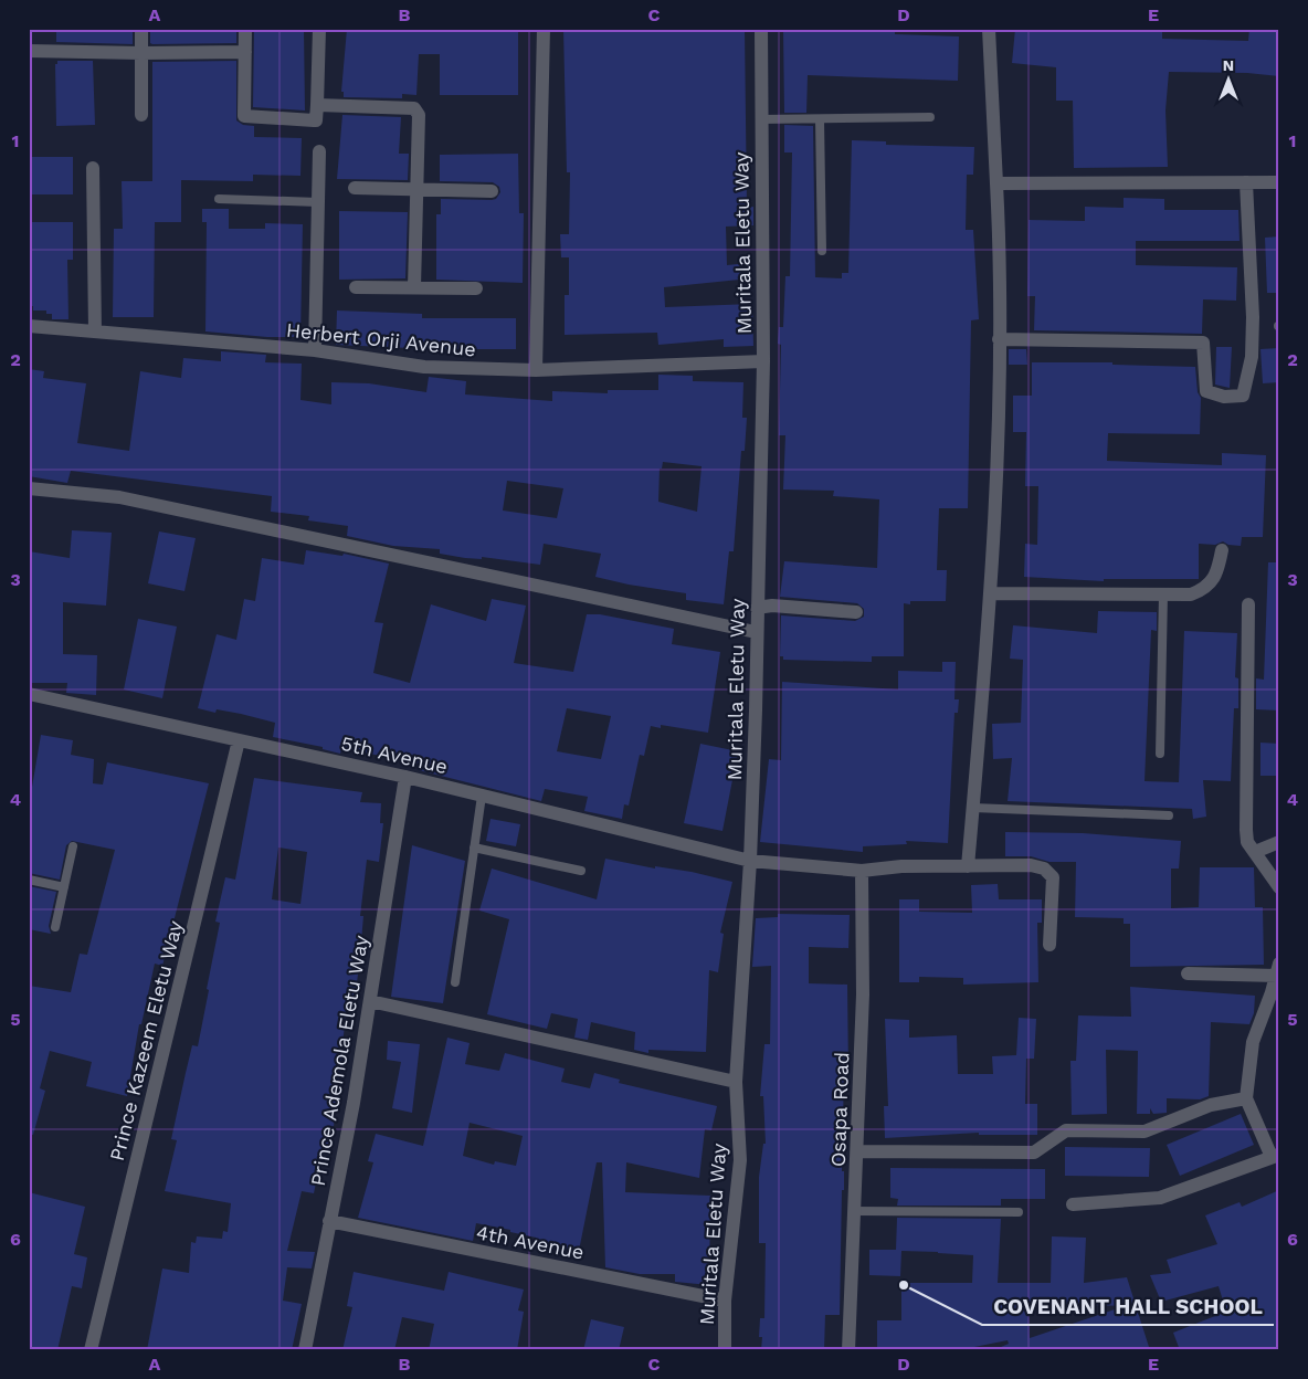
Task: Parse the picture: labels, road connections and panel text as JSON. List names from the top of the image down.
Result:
{
  "streets": {
    "street": [
      "Muritala Eletu Way",
      "Herbert Orji Avenue",
      "5th Avenue",
      "Prince Kazeem Eletu Way",
      "Prince Ademola Eletu Way",
      "Osapa Road",
      "4th Avenue"
    ]
  },
  "crossings": [
    ["Muritala Eletu Way", "Herbert Orji Avenue"],
    ["Muritala Eletu Way", "5th Avenue"],
    ["Muritala Eletu Way", "4th Avenue"],
    ["5th Avenue", "Prince Kazeem Eletu Way"],
    ["5th Avenue", "Prince Ademola Eletu Way"],
    ["5th Avenue", "Osapa Road"],
    ["Prince Ademola Eletu Way", "4th Avenue"]
  ],
  "places": ["COVENANT HALL SCHOOL"],
  "north": "top",
  "grid": {
    "columns": [
      "A",
      "B",
      "C",
      "D",
      "E"
    ],
    "rows": [
      "1",
      "2",
      "3",
      "4",
      "5",
      "6"
    ]
  }
}
